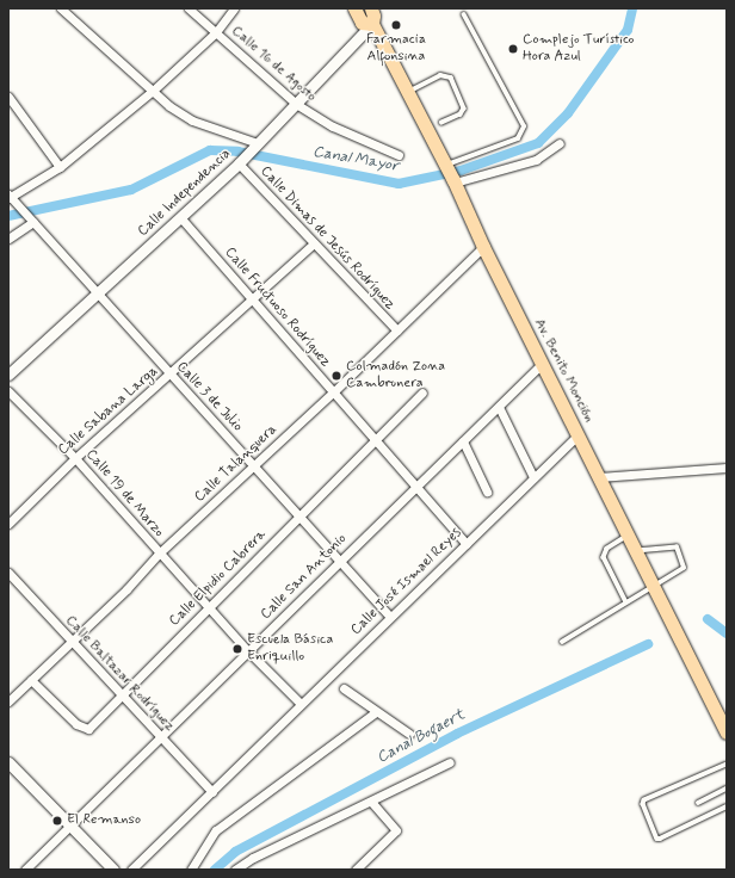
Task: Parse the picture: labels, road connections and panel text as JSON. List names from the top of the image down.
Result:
{
  "streets": {
    "main road": ["Av. Benito Monción"],
    "street": [
      "Calle 16 de Agosto",
      "Calle Independencia",
      "Calle Dimas de Jesús Rodríguez",
      "Calle Fructuoso Rodríguez",
      "Calle 3 de Julio",
      "Calle Sabana Larga",
      "Calle Talanquera",
      "Calle 19 de Marzo",
      "Calle San Antonio",
      "Calle Elpidio Cabrera",
      "Calle José Ismael Reyes",
      "Calle Baltazar Rodríguez"
    ]
  },
  "crossings": [
    ["Calle 16 de Agosto", "Calle Independencia"],
    ["Calle Independencia", "Calle Dimas de Jesús Rodríguez"],
    ["Calle Independencia", "Calle Fructuoso Rodríguez"],
    ["Calle Independencia", "Av. Benito Monción"],
    ["Calle Independencia", "Calle 3 de Julio"],
    ["Calle Dimas de Jesús Rodríguez", "Calle Sabana Larga"],
    ["Calle Dimas de Jesús Rodríguez", "Calle Talanquera"],
    ["Calle Fructuoso Rodríguez", "Calle Sabana Larga"],
    ["Calle Fructuoso Rodríguez", "Calle Talanquera"],
    ["Calle Fructuoso Rodríguez", "Calle San Antonio"],
    ["Calle Fructuoso Rodríguez", "Calle Elpidio Cabrera"],
    ["Calle Fructuoso Rodríguez", "Calle José Ismael Reyes"],
    ["Av. Benito Monción", "Calle Talanquera"],
    ["Av. Benito Monción", "Calle San Antonio"],
    ["Av. Benito Monción", "Calle José Ismael Reyes"],
    ["Calle 3 de Julio", "Calle Sabana Larga"],
    ["Calle 3 de Julio", "Calle Talanquera"],
    ["Calle 3 de Julio", "Calle San Antonio"],
    ["Calle 3 de Julio", "Calle Elpidio Cabrera"],
    ["Calle 3 de Julio", "Calle José Ismael Reyes"],
    ["Calle Sabana Larga", "Calle 19 de Marzo"],
    ["Calle Talanquera", "Calle 19 de Marzo"],
    ["Calle Talanquera", "Calle Elpidio Cabrera"],
    ["Calle Talanquera", "Calle Baltazar Rodríguez"],
    ["Calle 19 de Marzo", "Calle San Antonio"],
    ["Calle 19 de Marzo", "Calle Elpidio Cabrera"],
    ["Calle 19 de Marzo", "Calle José Ismael Reyes"],
    ["Calle San Antonio", "Calle Baltazar Rodríguez"],
    ["Calle Elpidio Cabrera", "Calle Baltazar Rodríguez"],
    ["Calle José Ismael Reyes", "Calle Baltazar Rodríguez"]
  ],
  "water": ["Canal Mayor", "Canal Bogaert"],
  "places": [
    "Farmacia Alfonsina",
    "Complejo Turístico Hora Azul",
    "Colmadón Zona Cambronera",
    "Escuela Básica Enriquillo",
    "El Remanso"
  ]
}
